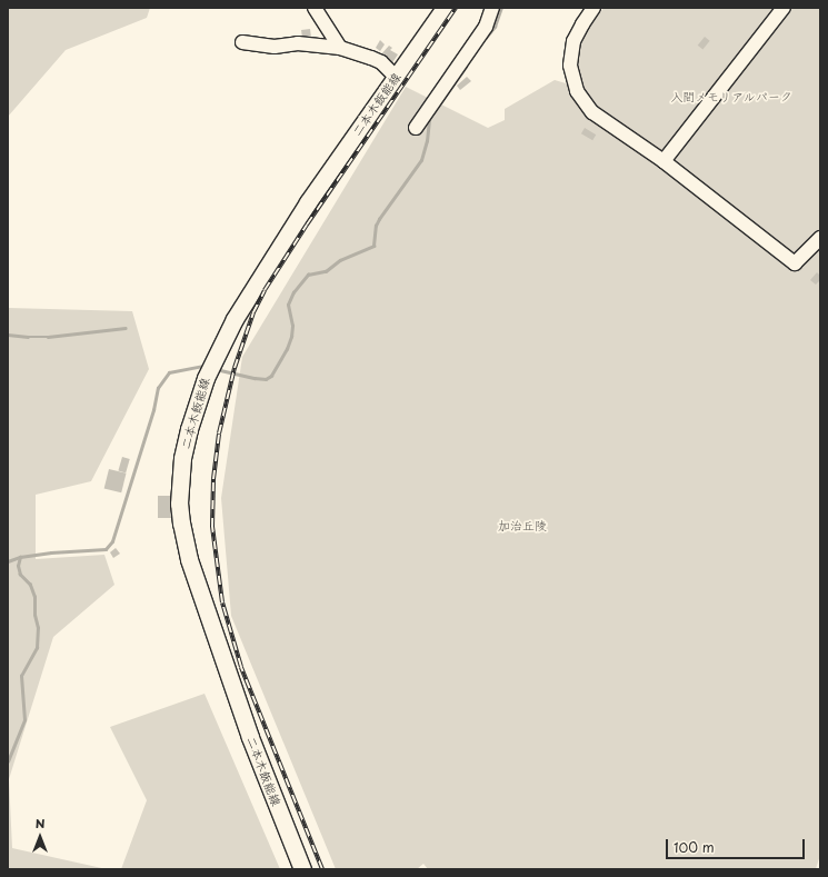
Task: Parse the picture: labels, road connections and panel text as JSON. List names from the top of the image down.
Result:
{
  "streets": {
    "main road": ["二本木飯能線"]
  },
  "parks": ["入間メモリアルパーク", "加治丘陵"],
  "scale_bar": "100 m",
  "north": "top"
}
